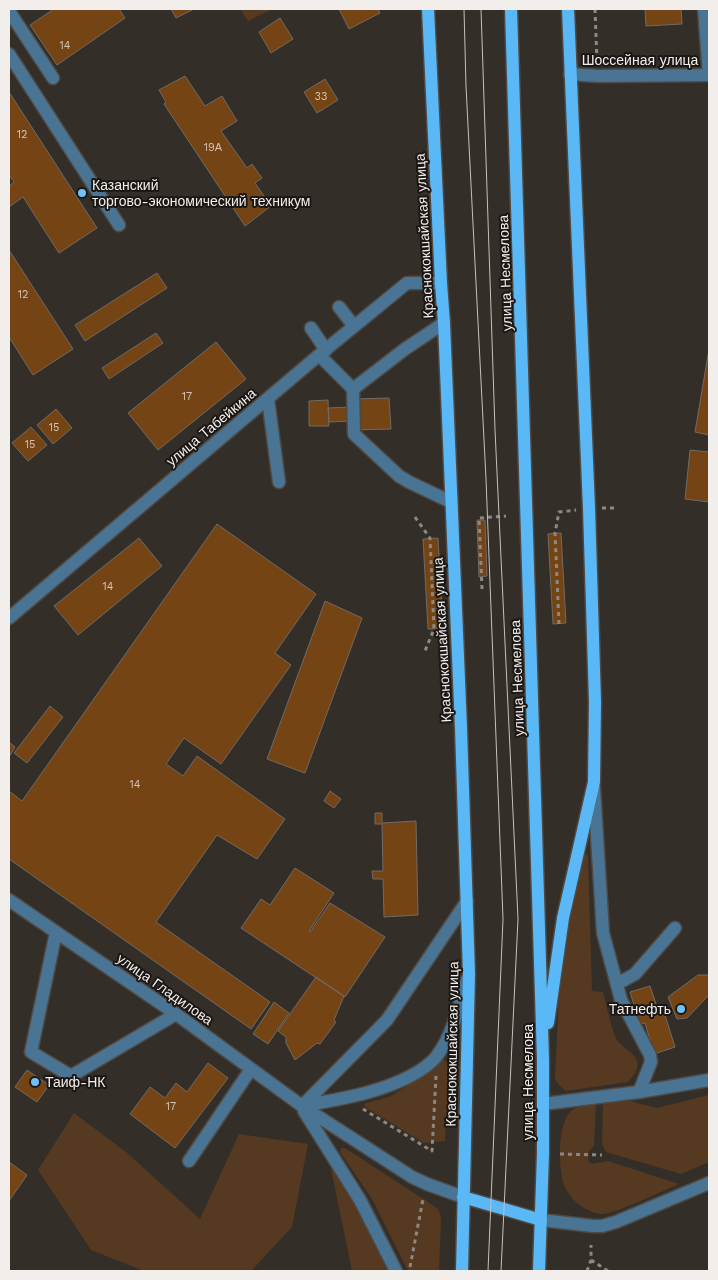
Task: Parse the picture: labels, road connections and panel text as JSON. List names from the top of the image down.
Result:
{
  "streets": {
    "main road": ["Краснококшайская улица", "улица Несмелова"],
    "street": ["Шоссейная улица", "улица Табейкина", "улица Гладилова"]
  },
  "crossings": [
    ["Краснококшайская улица", "улица Табейкина"],
    ["Краснококшайская улица", "улица Гладилова"]
  ],
  "places": ["Казанский торгово-экономический техникум", "Татнефть", "Таиф-НК"],
  "house_numbers": [
    "14",
    "33",
    "12",
    "19А",
    "12",
    "17",
    "15",
    "15",
    "14",
    "14",
    "17"
  ]
}
